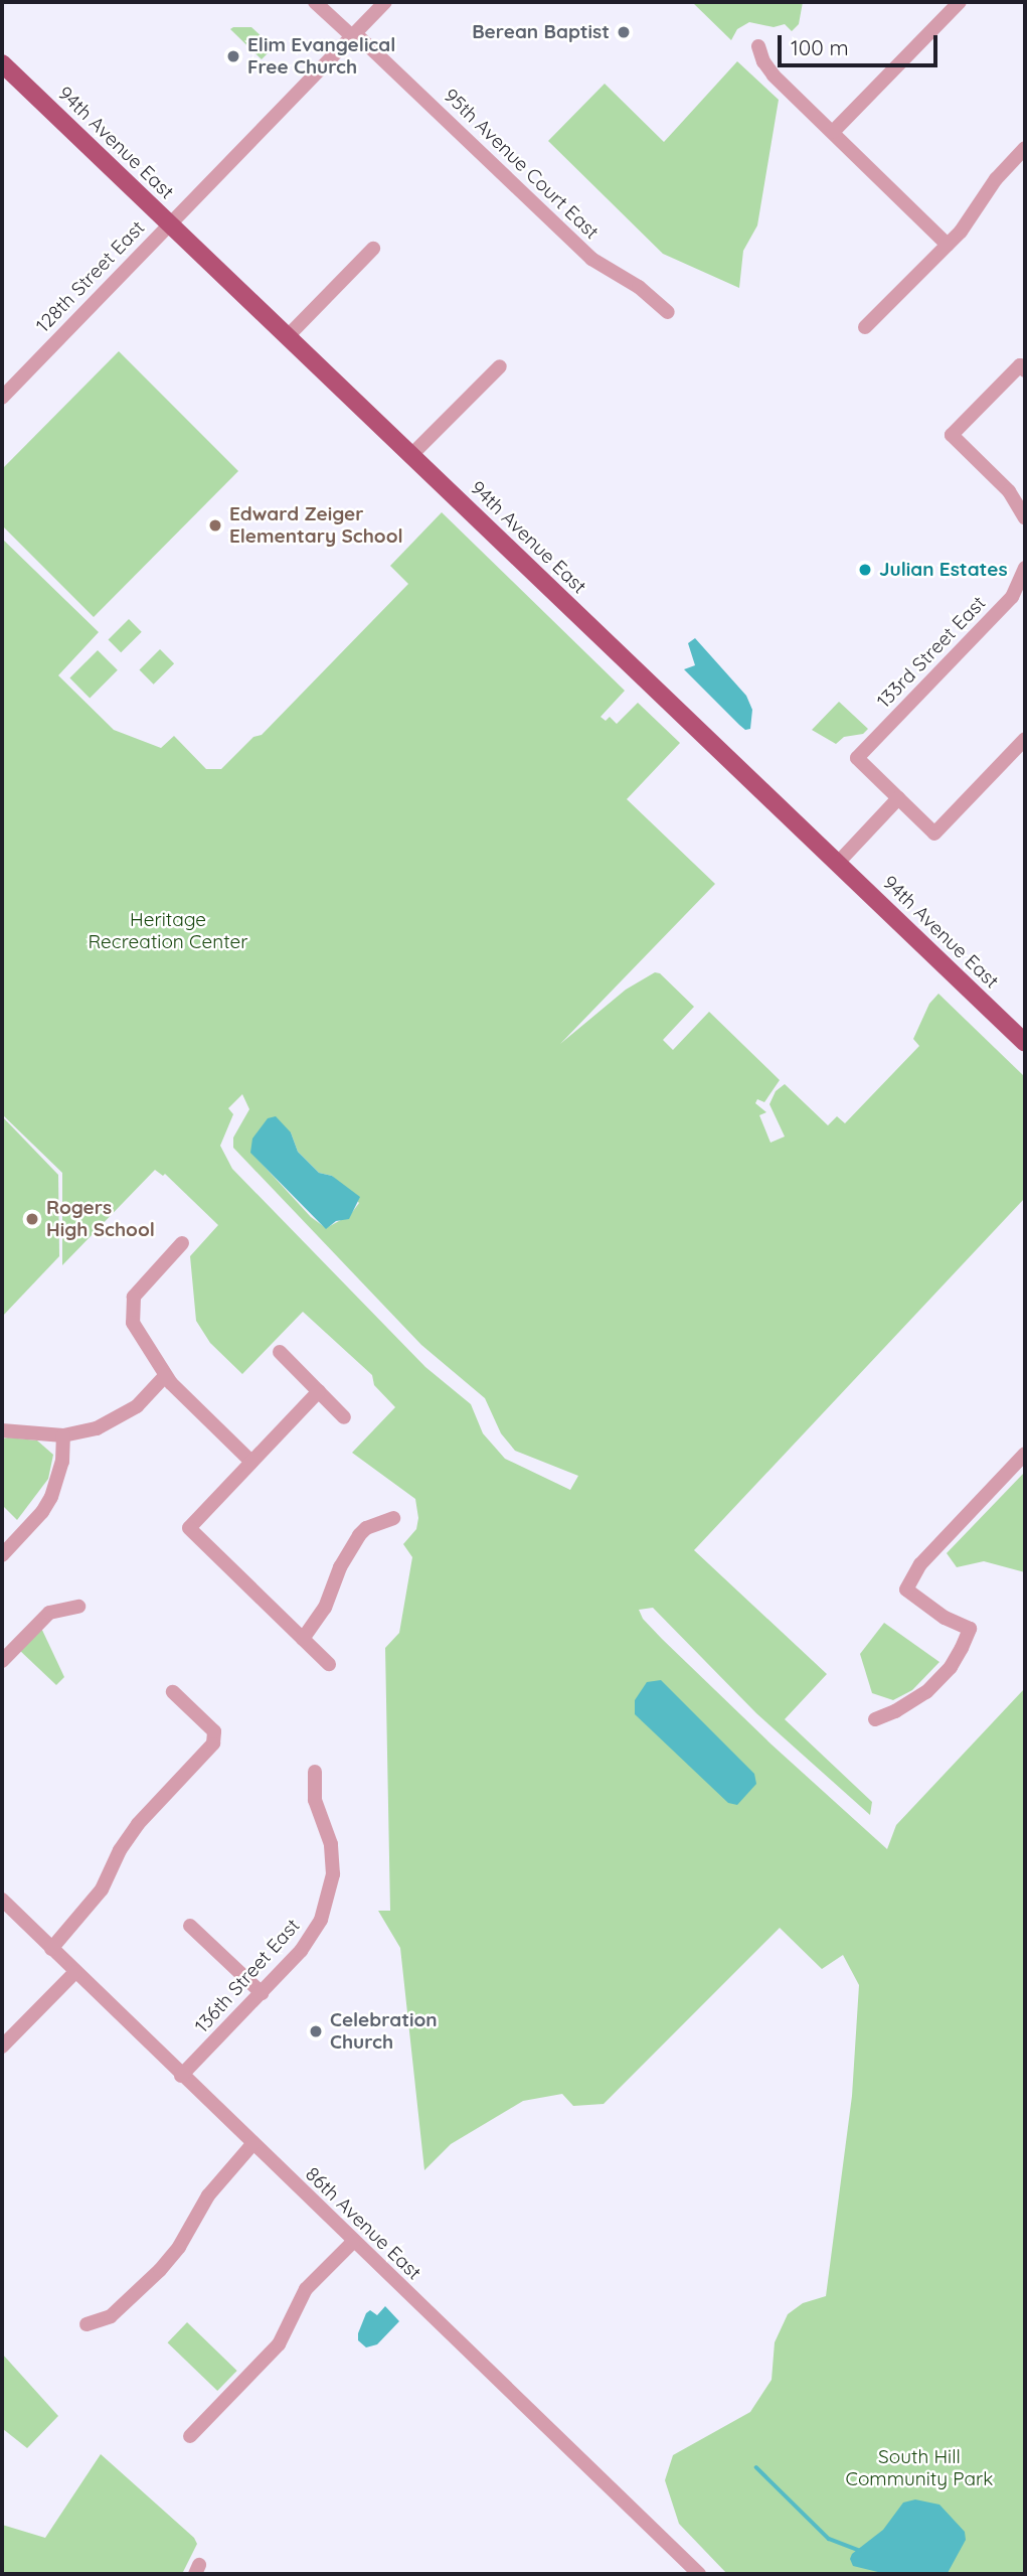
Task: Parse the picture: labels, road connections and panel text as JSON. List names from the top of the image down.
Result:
{
  "streets": {
    "main road": ["94th Avenue East"],
    "street": [
      "95th Avenue Court East",
      "128th Street East",
      "133rd Street East",
      "136th Street East",
      "86th Avenue East"
    ]
  },
  "crossings": [
    ["94th Avenue East", "128th Street East"],
    ["95th Avenue Court East", "128th Street East"],
    ["136th Street East", "86th Avenue East"]
  ],
  "parks": ["Heritage Recreation Center", "South Hill Community Park"],
  "places": [
    "Berean Baptist",
    "Elim Evangelical Free Church",
    "Edward Zeiger Elementary School",
    "Julian Estates",
    "Rogers High School",
    "Celebration Church"
  ],
  "scale_bar": "100 m"
}
